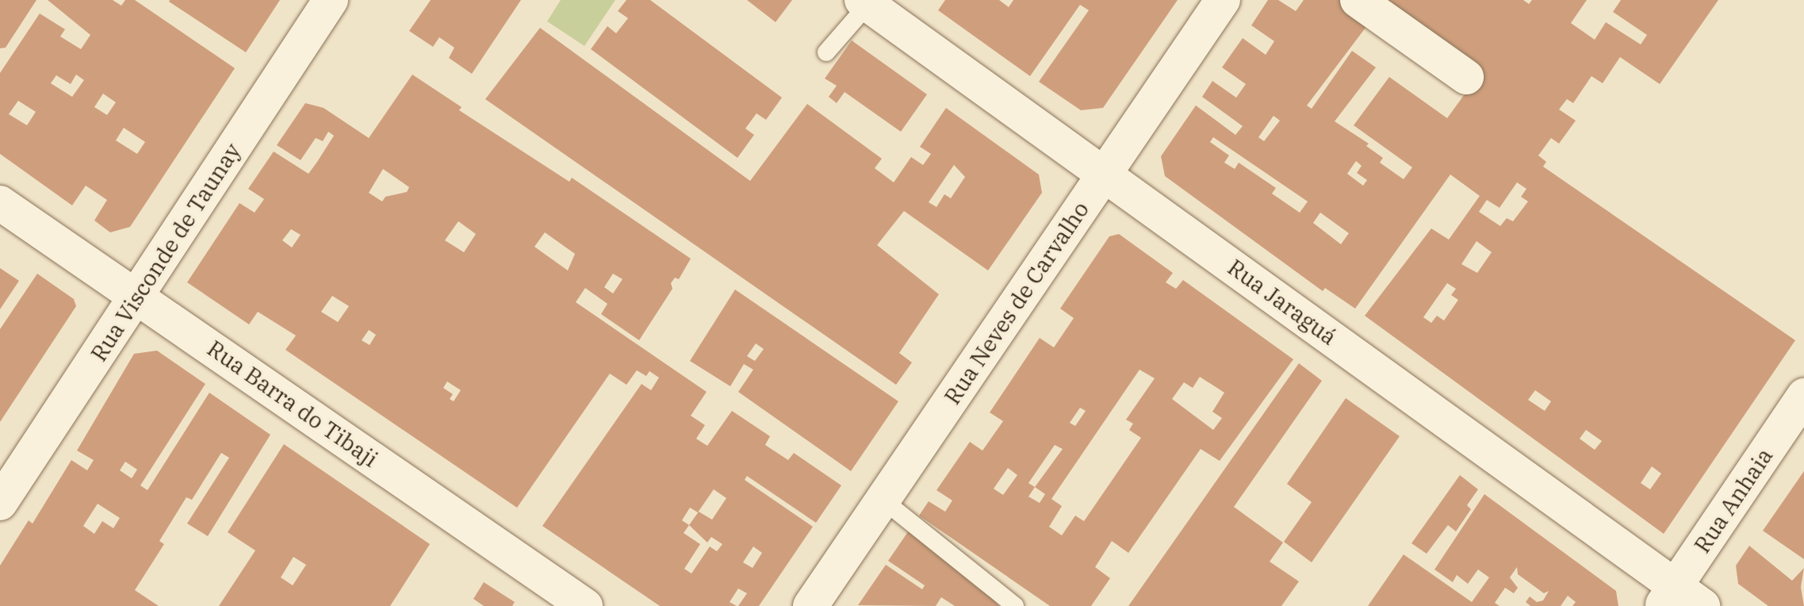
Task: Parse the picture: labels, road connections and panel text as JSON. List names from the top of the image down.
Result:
{
  "streets": {
    "street": [
      "Rua Visconde de Taunay",
      "Rua Jaraguá",
      "Rua Neves de Carvalho",
      "Rua Barra do Tibaji",
      "Rua Anhaia"
    ]
  },
  "crossings": [
    ["Rua Visconde de Taunay", "Rua Barra do Tibaji"],
    ["Rua Jaraguá", "Rua Neves de Carvalho"],
    ["Rua Jaraguá", "Rua Anhaia"]
  ]
}
